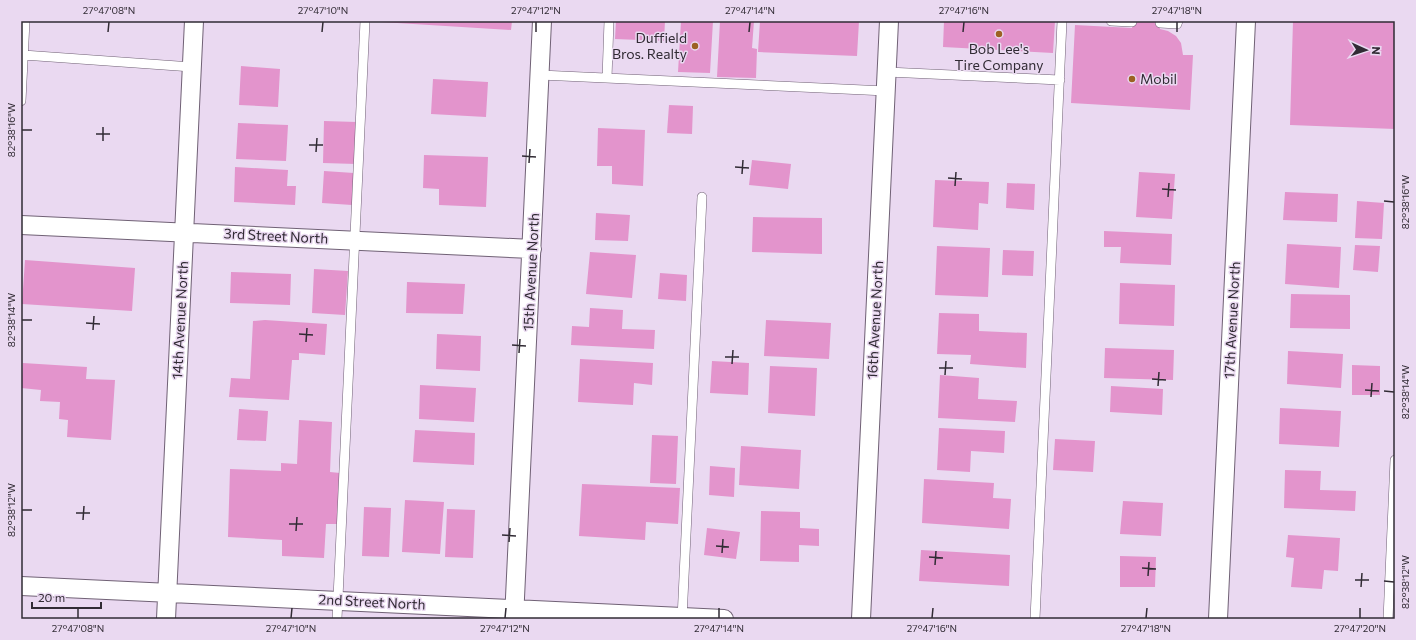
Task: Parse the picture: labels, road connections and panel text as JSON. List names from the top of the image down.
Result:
{
  "streets": {
    "street": [
      "3rd Street North",
      "15th Avenue North",
      "14th Avenue North",
      "16th Avenue North",
      "17th Avenue North",
      "2nd Street North"
    ]
  },
  "crossings": [
    ["3rd Street North", "15th Avenue North"],
    ["3rd Street North", "14th Avenue North"],
    ["15th Avenue North", "2nd Street North"],
    ["14th Avenue North", "2nd Street North"]
  ],
  "places": ["Bob Lee's Tire Company", "Duffield Bros. Realty", "Mobil"],
  "scale_bar": "20 m",
  "north": "right",
  "coordinates": [
    "27°47'08\"N",
    "27°47'10\"N",
    "27°47'12\"N",
    "27°47'14\"N",
    "27°47'16\"N",
    "27°47'18\"N",
    "82°38'16\"W",
    "82°38'14\"W",
    "82°38'12\"W",
    "27°47'20\"N"
  ]
}
